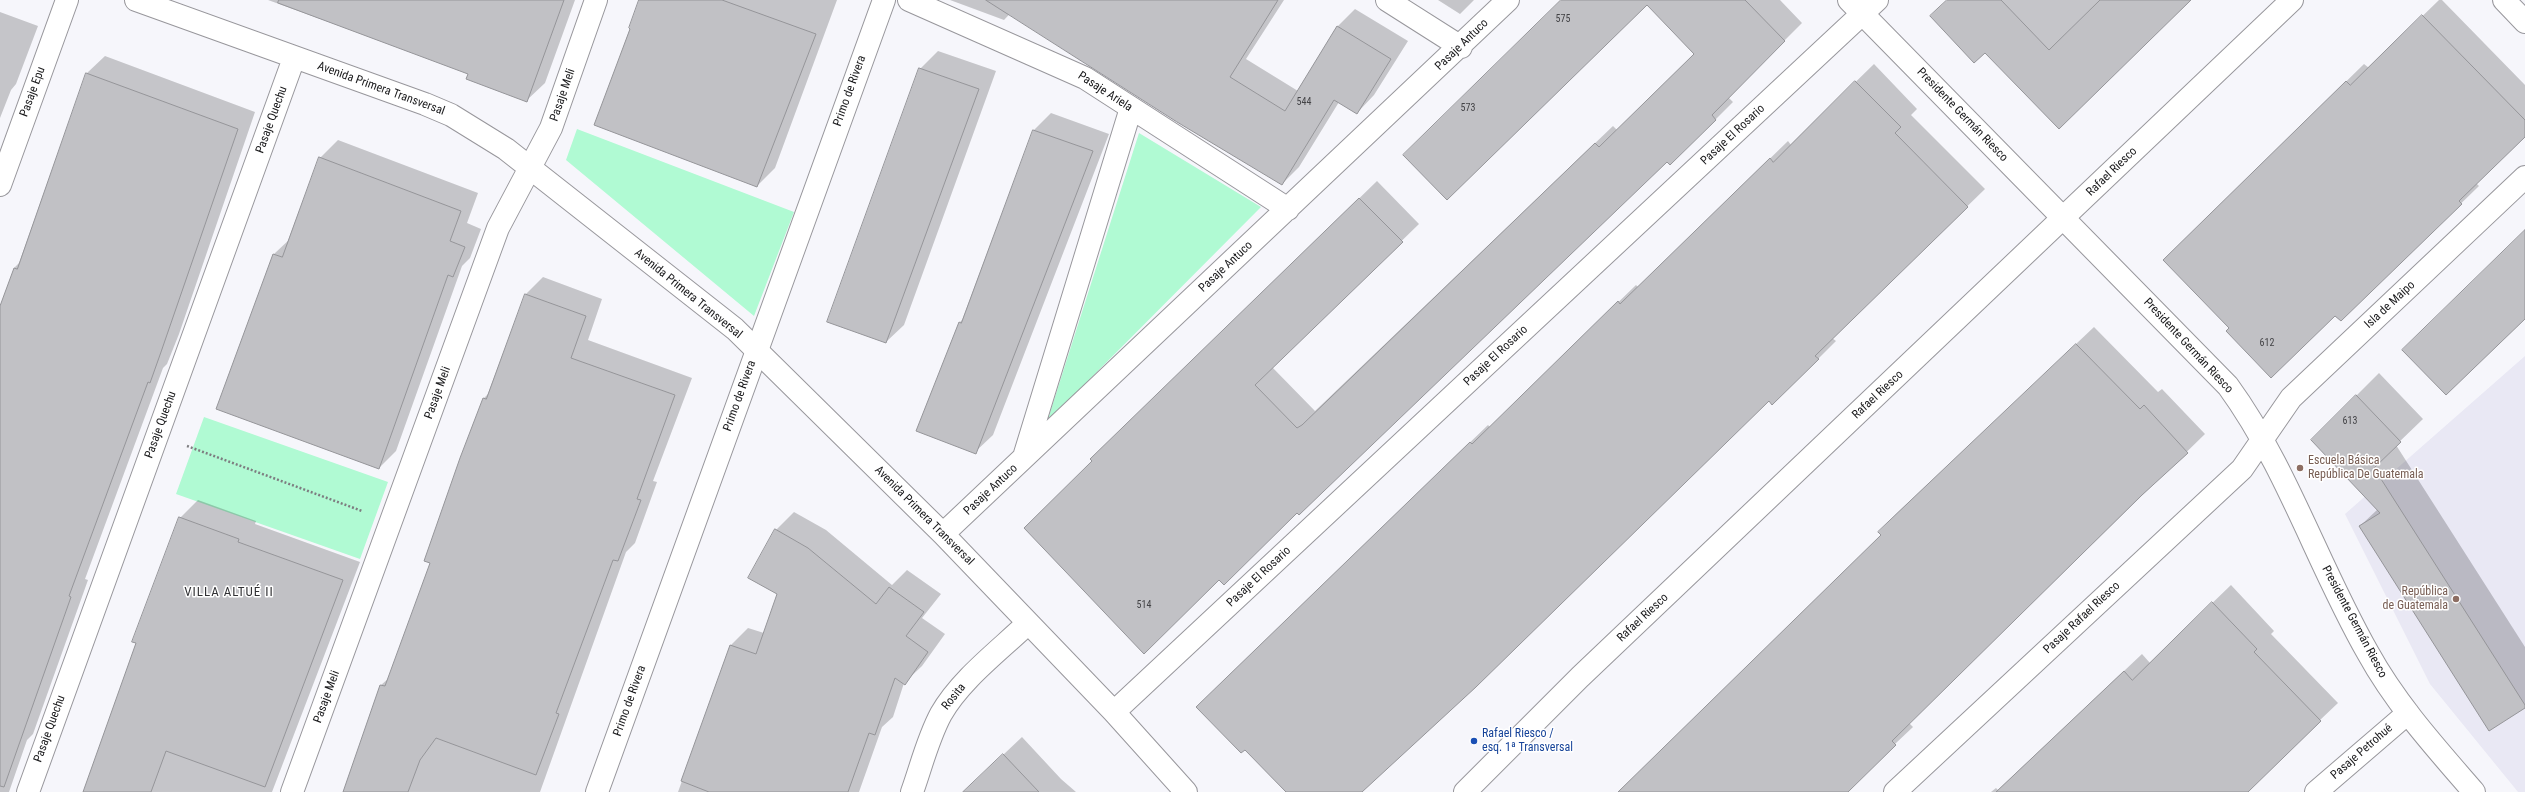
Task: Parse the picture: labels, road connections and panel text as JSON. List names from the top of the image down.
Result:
{
  "streets": {
    "street": [
      "Pasaje Antuco",
      "Avenida Primera Transversal",
      "Primo de Rivera",
      "Pasaje Epu",
      "Pasaje Ariela",
      "Pasaje Meli",
      "Presidente Germán Riesco",
      "Pasaje Quechu",
      "Pasaje El Rosario",
      "Rafael Riesco",
      "Isla de Maipo",
      "Pasaje Rafael Riesco",
      "Rosita",
      "Pasaje Petrohué"
    ]
  },
  "crossings": [
    ["Pasaje Antuco", "Avenida Primera Transversal"],
    ["Pasaje Antuco", "Pasaje Ariela"],
    ["Avenida Primera Transversal", "Primo de Rivera"],
    ["Avenida Primera Transversal", "Pasaje Meli"],
    ["Avenida Primera Transversal", "Pasaje Quechu"],
    ["Avenida Primera Transversal", "Pasaje El Rosario"],
    ["Avenida Primera Transversal", "Rosita"],
    ["Presidente Germán Riesco", "Pasaje El Rosario"],
    ["Presidente Germán Riesco", "Rafael Riesco"],
    ["Presidente Germán Riesco", "Isla de Maipo"],
    ["Presidente Germán Riesco", "Pasaje Rafael Riesco"],
    ["Presidente Germán Riesco", "Pasaje Petrohué"],
    ["Isla de Maipo", "Pasaje Rafael Riesco"]
  ],
  "districts": ["VILLA ALTUÉ II"],
  "places": ["Escuela Básica República De Guatemala", "República de Guatemala", "Rafael Riesco / esq. 1ª Transversal"],
  "house_numbers": [
    "575",
    "544",
    "573",
    "612",
    "613",
    "514"
  ]
}
